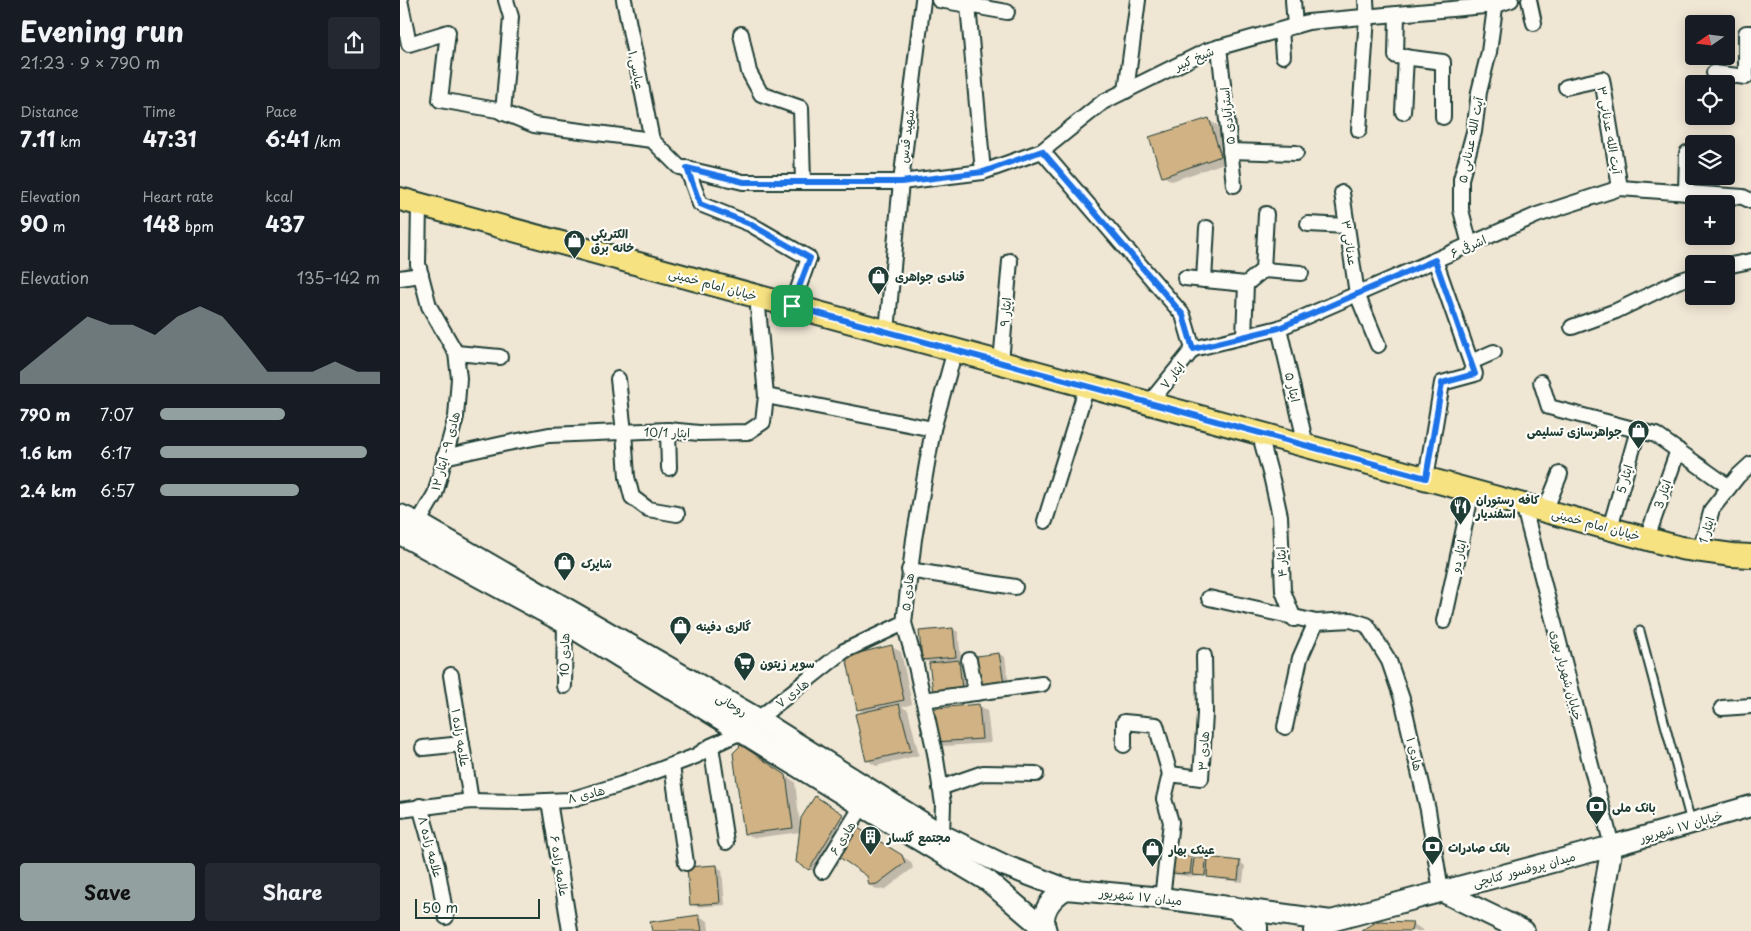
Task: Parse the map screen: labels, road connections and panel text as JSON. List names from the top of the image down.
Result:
{
  "streets": {
    "main road": [
      "خیابان امام خمینی",
      "روحانی",
      "خیابان ۱۷ شهریور",
      "میدان پروفسور کتابچی",
      "میدان ۱۷ شهریور"
    ],
    "street": [
      "شیخ کبیر",
      "عباسی ۱",
      "استرآبادی ۵",
      "آیت الله عدنانی ۳",
      "شهید قدس",
      "آیت الله عدنانی ۵",
      "عدنانی ۳",
      "اشرفی ۶",
      "ایثار ۹",
      "ایثار ۷",
      "ایثار ۵",
      "ایثار 10/1",
      "هادی ۹- ایثار ۱۲",
      "ایثار 5",
      "ایثار 3",
      "ایثار 1",
      "ایثار دو",
      "ایثار ۴",
      "هادی ۵",
      "هادی 10",
      "خیابان شهریار پوری",
      "هادی ۷",
      "علامه زاده ۱",
      "هادی ۳",
      "هادی ۱",
      "هادی ۸",
      "هادی ۶",
      "علامه زاده ۸",
      "علامه زاده ۶"
    ]
  },
  "crossings": [
    ["شیخ کبیر", "عباسی ۱"],
    ["شیخ کبیر", "استرآبادی ۵"],
    ["شیخ کبیر", "شهید قدس"],
    ["شیخ کبیر", "آیت الله عدنانی ۵"],
    ["آیت الله عدنانی ۳", "اشرفی ۶"],
    ["شهید قدس", "خیابان امام خمینی"],
    ["آیت الله عدنانی ۵", "اشرفی ۶"],
    ["عدنانی ۳", "اشرفی ۶"],
    ["اشرفی ۶", "ایثار ۷"],
    ["اشرفی ۶", "ایثار ۵"],
    ["خیابان امام خمینی", "ایثار ۹"],
    ["خیابان امام خمینی", "ایثار ۷"],
    ["خیابان امام خمینی", "ایثار ۵"],
    ["خیابان امام خمینی", "ایثار 10/1"],
    ["خیابان امام خمینی", "هادی ۹- ایثار ۱۲"],
    ["خیابان امام خمینی", "ایثار 5"],
    ["خیابان امام خمینی", "ایثار 3"],
    ["خیابان امام خمینی", "ایثار 1"],
    ["خیابان امام خمینی", "ایثار دو"],
    ["خیابان امام خمینی", "ایثار ۴"],
    ["خیابان امام خمینی", "هادی ۵"],
    ["خیابان امام خمینی", "خیابان شهریار پوری"],
    ["ایثار 10/1", "هادی ۹- ایثار ۱۲"],
    ["هادی ۹- ایثار ۱۲", "روحانی"],
    ["هادی ۵", "هادی ۷"],
    ["هادی ۵", "روحانی"],
    ["هادی 10", "روحانی"],
    ["خیابان شهریار پوری", "خیابان ۱۷ شهریور"],
    ["خیابان شهریار پوری", "میدان پروفسور کتابچی"],
    ["هادی ۷", "روحانی"],
    ["روحانی", "هادی ۸"],
    ["روحانی", "هادی ۶"],
    ["روحانی", "میدان ۱۷ شهریور"],
    ["علامه زاده ۱", "هادی ۸"],
    ["هادی ۱", "میدان پروفسور کتابچی"],
    ["هادی ۸", "علامه زاده ۸"],
    ["هادی ۸", "علامه زاده ۶"],
    ["خیابان ۱۷ شهریور", "میدان پروفسور کتابچی"]
  ],
  "places": {
    "shop": [
      "الکتریکی خانه برق",
      "قنادی جواهری",
      "جواهرسازی تسلیمی",
      "شاپرک",
      "گالری دفینه",
      "عینک بهار"
    ],
    "restaurant": ["کافه رستوران اسفندیار"],
    "supermarket": ["سوپر زیتون"],
    "bank": ["بانک ملی", "بانک صادرات"],
    "building": ["مجتمع گلسار"]
  },
  "scale_bar": "50 m",
  "north": "left",
  "page": {
    "heading": ["Evening run", "21:23 · 9 × 790 m"],
    "map_buttons": ["+", "−"],
    "stats": [
      ["Distance", "7.11 km"],
      ["Time", "47:31"],
      ["Pace", "6:41 /km"],
      ["Elevation", "90 m"],
      ["Heart rate", "148 bpm"],
      ["kcal", "437"]
    ],
    "chart": ["Elevation", "135–142 m"],
    "list": [
      {
        "name": "790 m",
        "note": "7:07"
      },
      {
        "name": "1.6 km",
        "note": "6:17"
      },
      {
        "name": "2.4 km",
        "note": "6:57"
      }
    ],
    "buttons": ["Save", "Share"],
    "scale": "50 m"
  }
}
